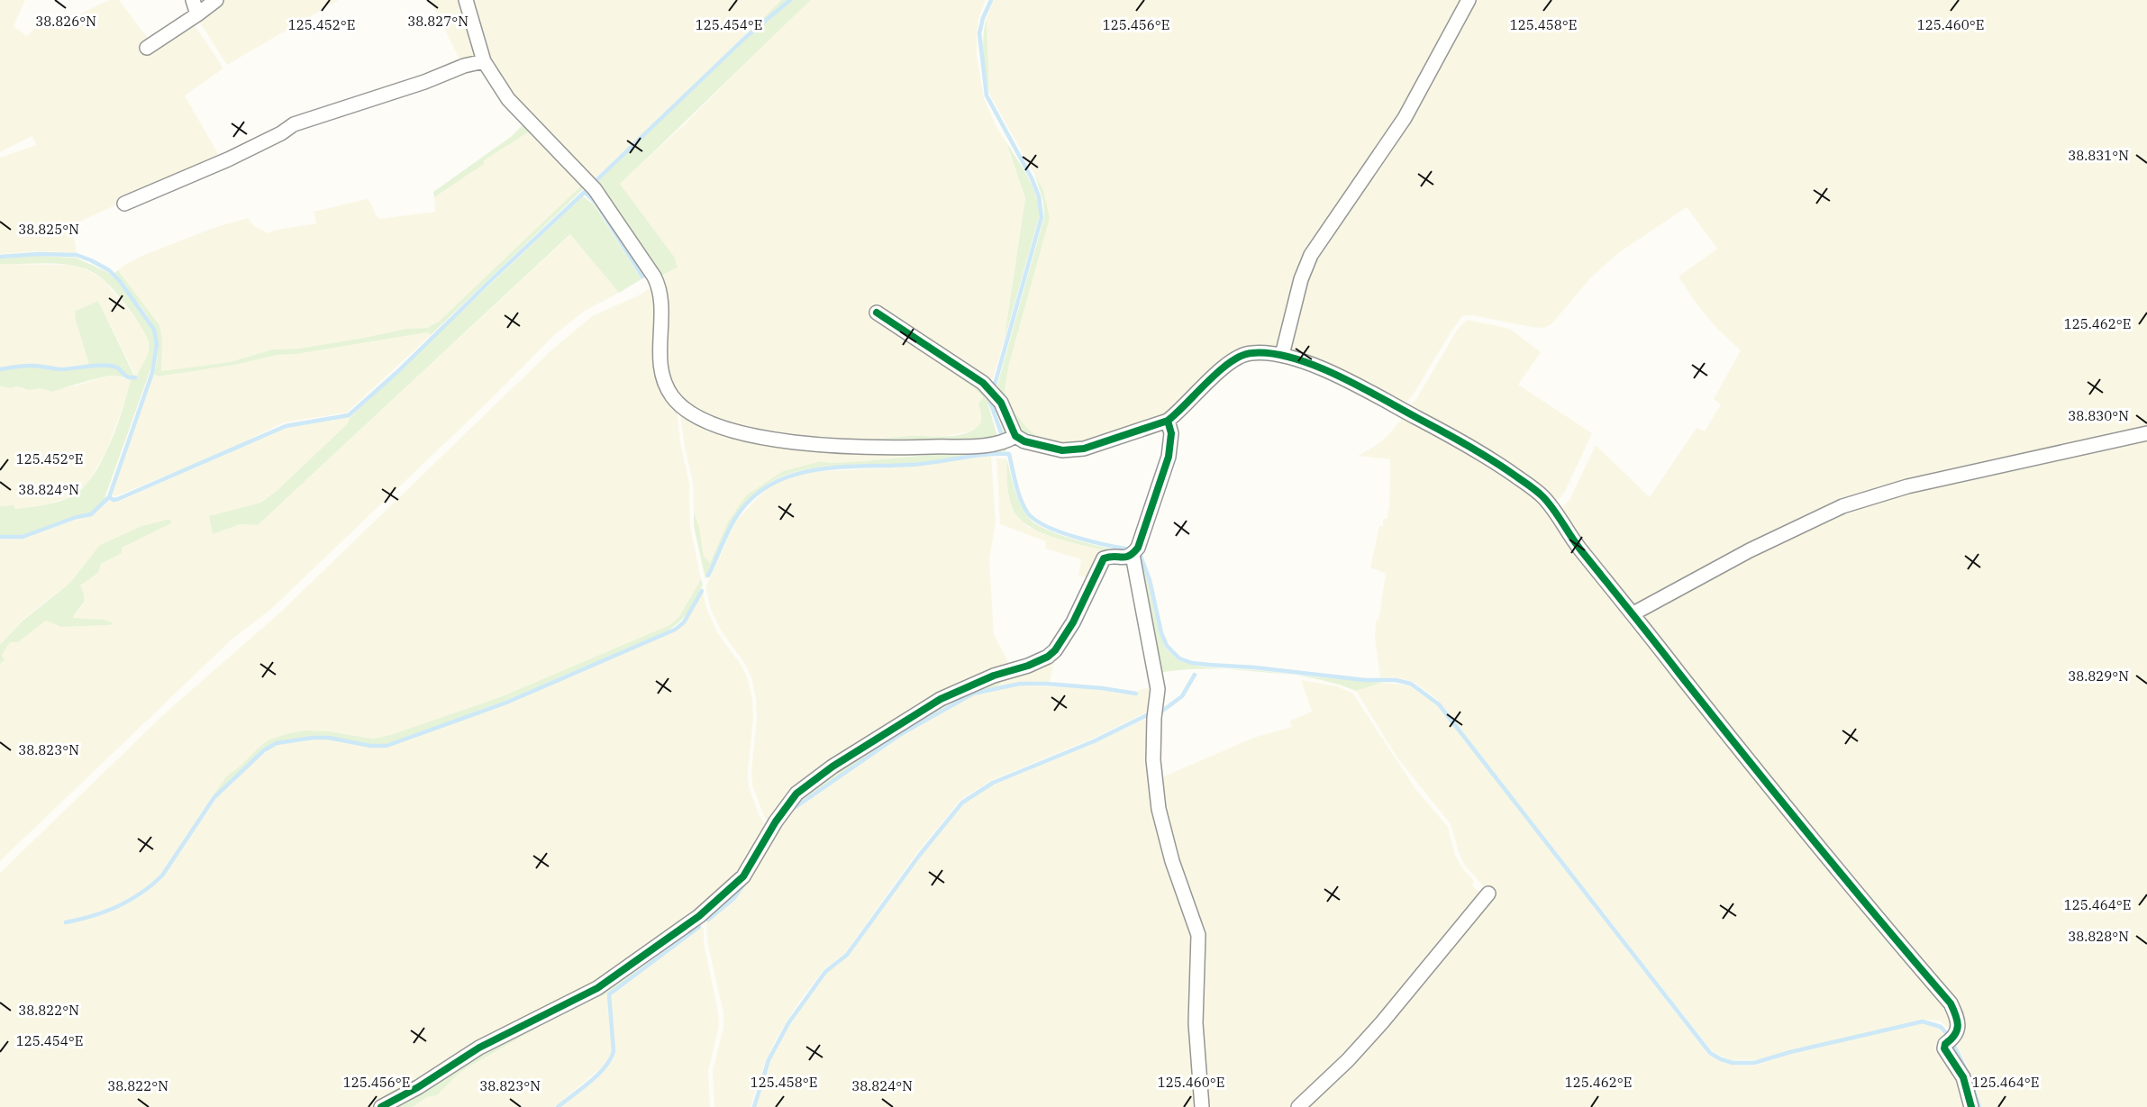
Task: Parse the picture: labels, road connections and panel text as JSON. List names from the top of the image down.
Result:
{
  "coordinates": [
    "38.827°N",
    "38.826°N",
    "125.452°E",
    "125.454°E",
    "125.456°E",
    "125.458°E",
    "125.460°E",
    "38.831°N",
    "38.825°N",
    "125.462°E",
    "38.830°N",
    "38.824°N",
    "38.829°N",
    "38.823°N",
    "125.464°E",
    "38.828°N",
    "38.822°N"
  ]
}
